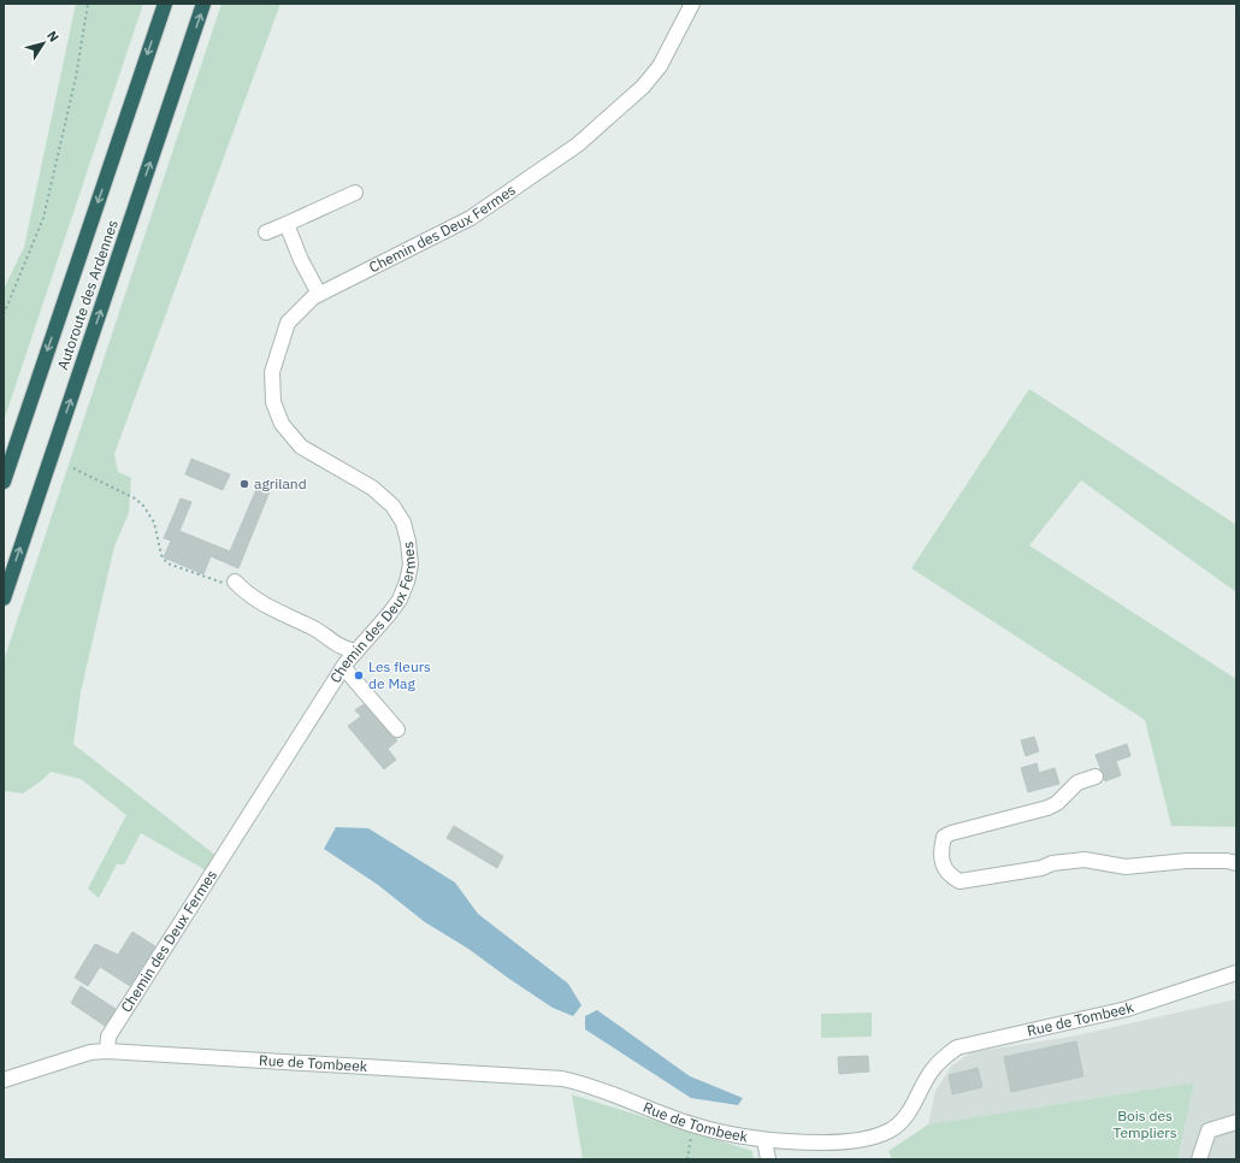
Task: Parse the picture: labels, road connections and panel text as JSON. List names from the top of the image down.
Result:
{
  "streets": {
    "highway": ["Autoroute des Ardennes"],
    "street": ["Chemin des Deux Fermes", "Rue de Tombeek"]
  },
  "crossings": [
    ["Chemin des Deux Fermes", "Rue de Tombeek"]
  ],
  "parks": ["Bois des Templiers"],
  "places": ["agriland", "Les fleurs de Mag"],
  "north": "top right"
}
